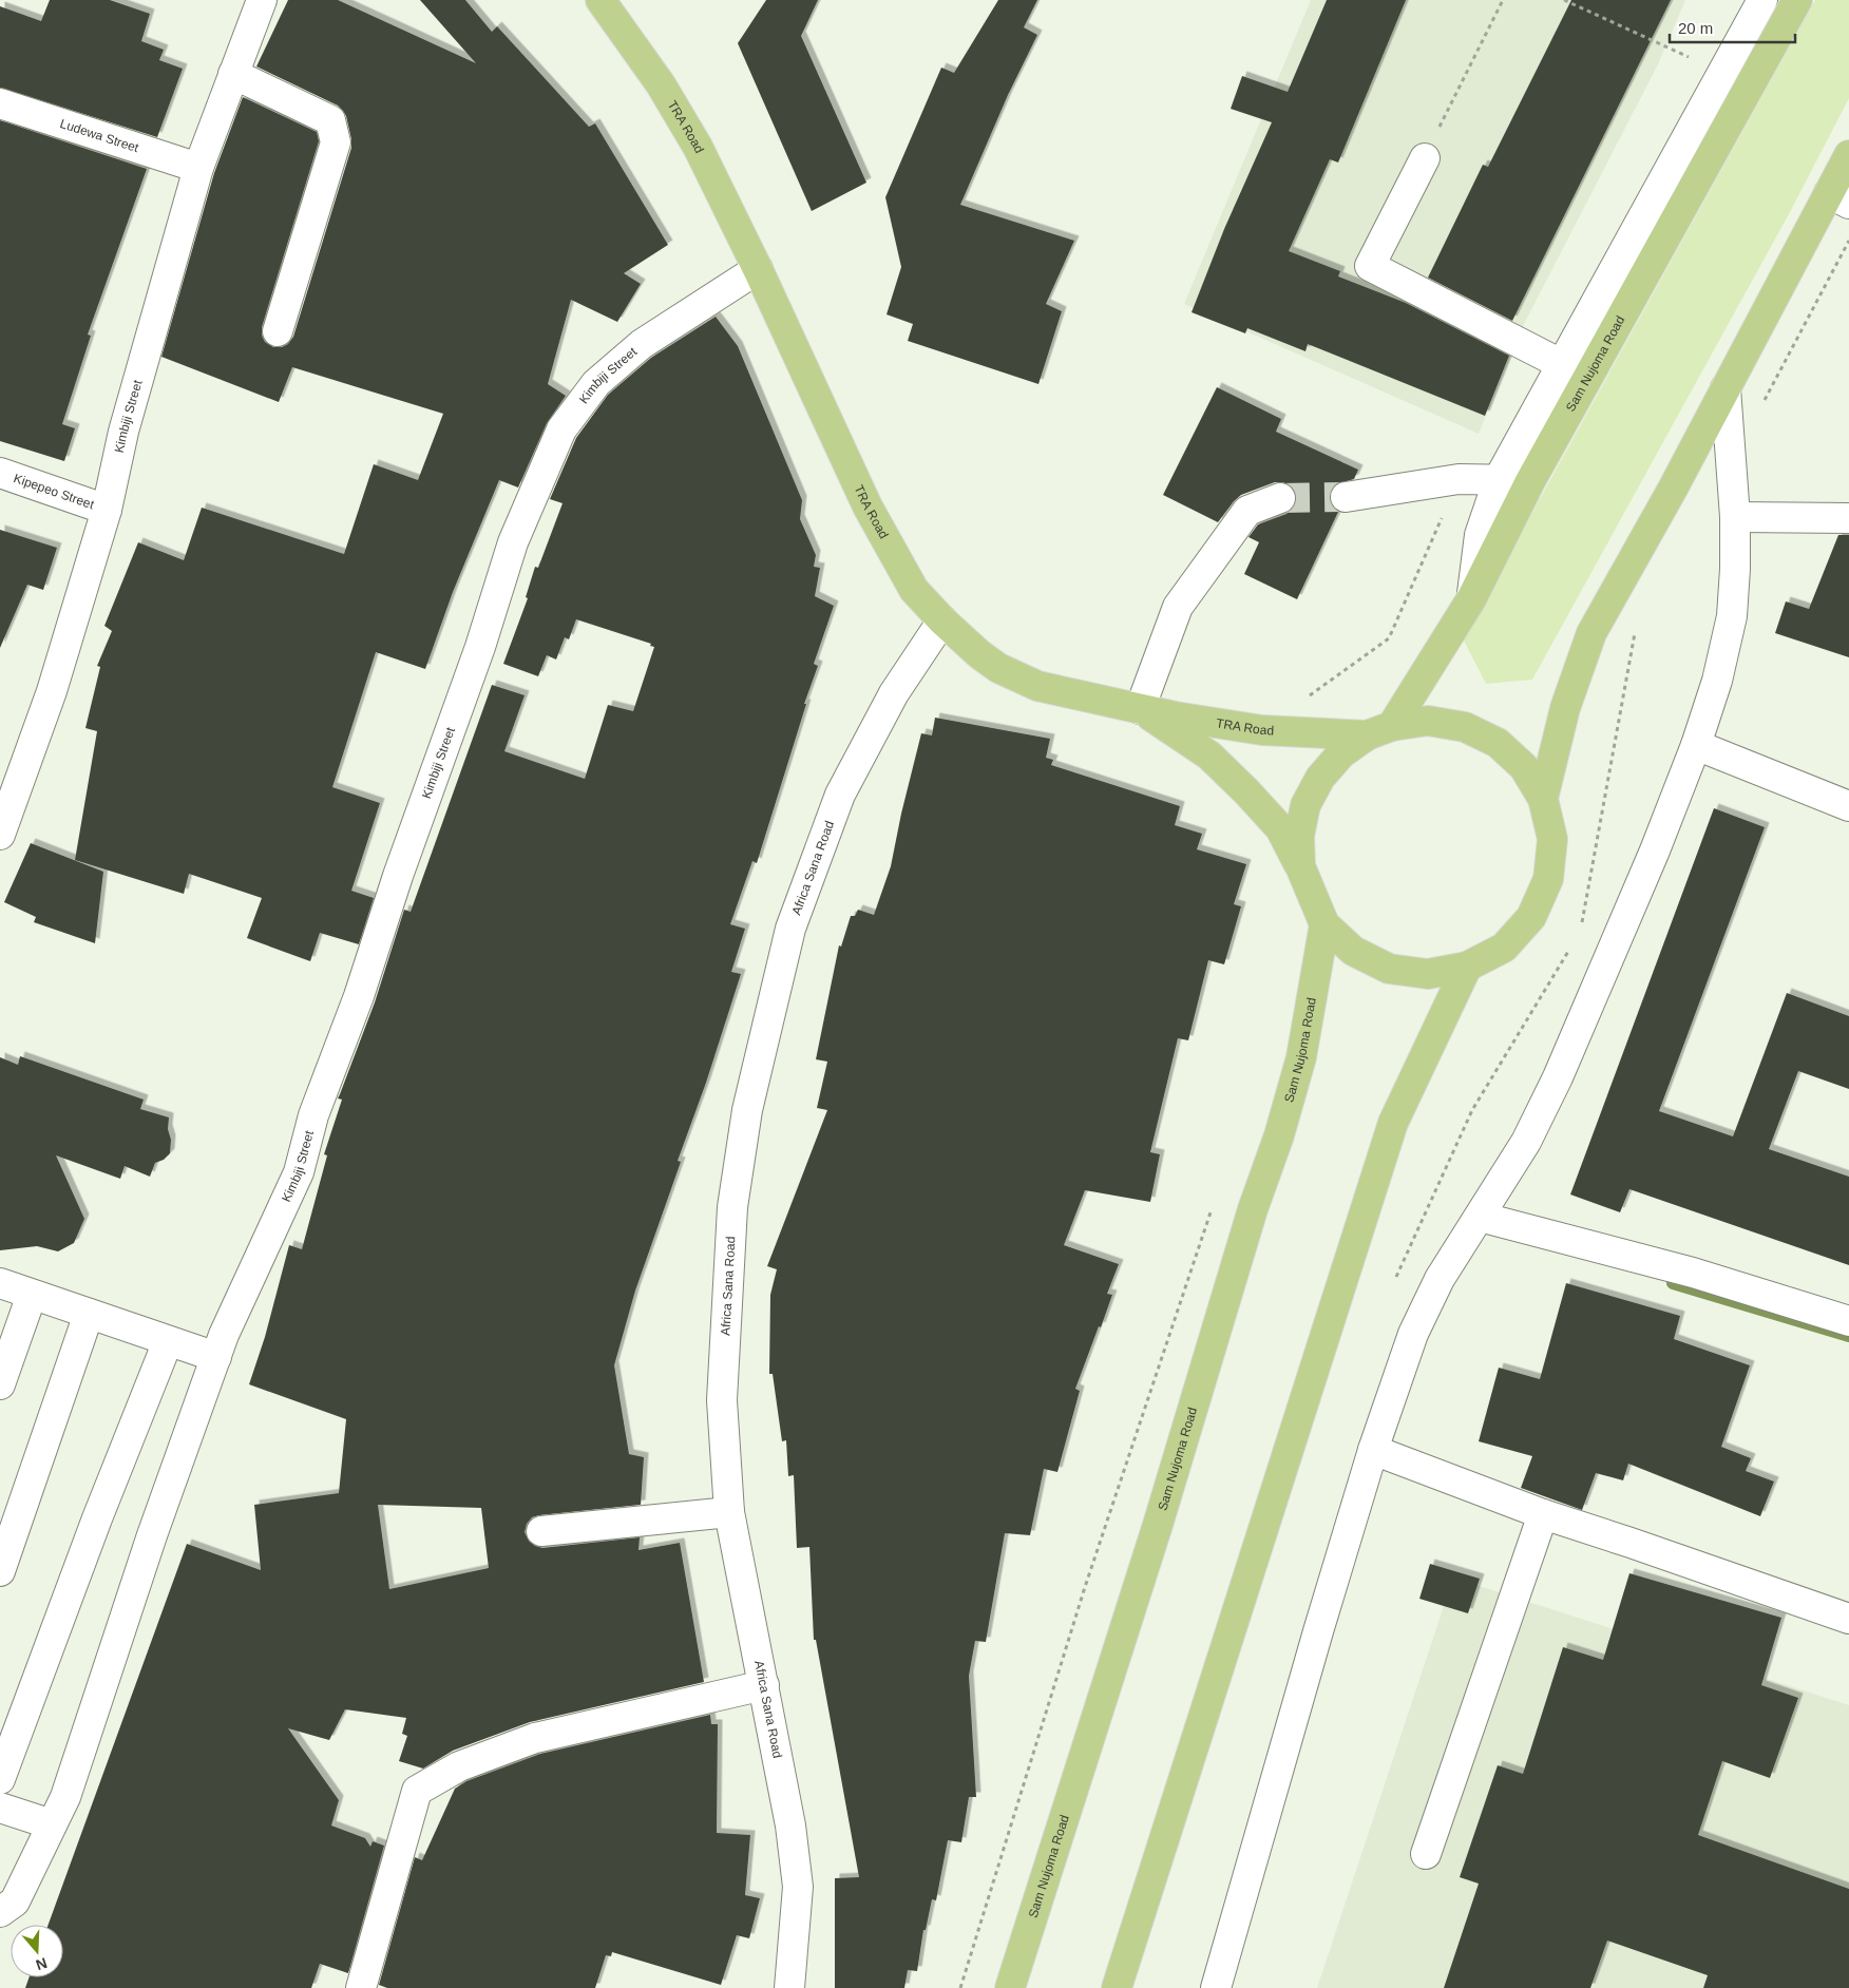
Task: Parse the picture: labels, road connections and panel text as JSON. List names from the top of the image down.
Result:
{
  "streets": {
    "main road": ["TRA Road", "Sam Nujoma Road"],
    "street": [
      "Ludewa Street",
      "Kimbiji Street",
      "Kipepeo Street",
      "Africa Sana Road"
    ]
  },
  "crossings": [
    ["TRA Road", "Sam Nujoma Road"],
    ["TRA Road", "Kimbiji Street"],
    ["TRA Road", "Africa Sana Road"],
    ["Ludewa Street", "Kimbiji Street"],
    ["Kimbiji Street", "Kipepeo Street"]
  ],
  "scale_bar": "20 m",
  "north": "bottom"
}
